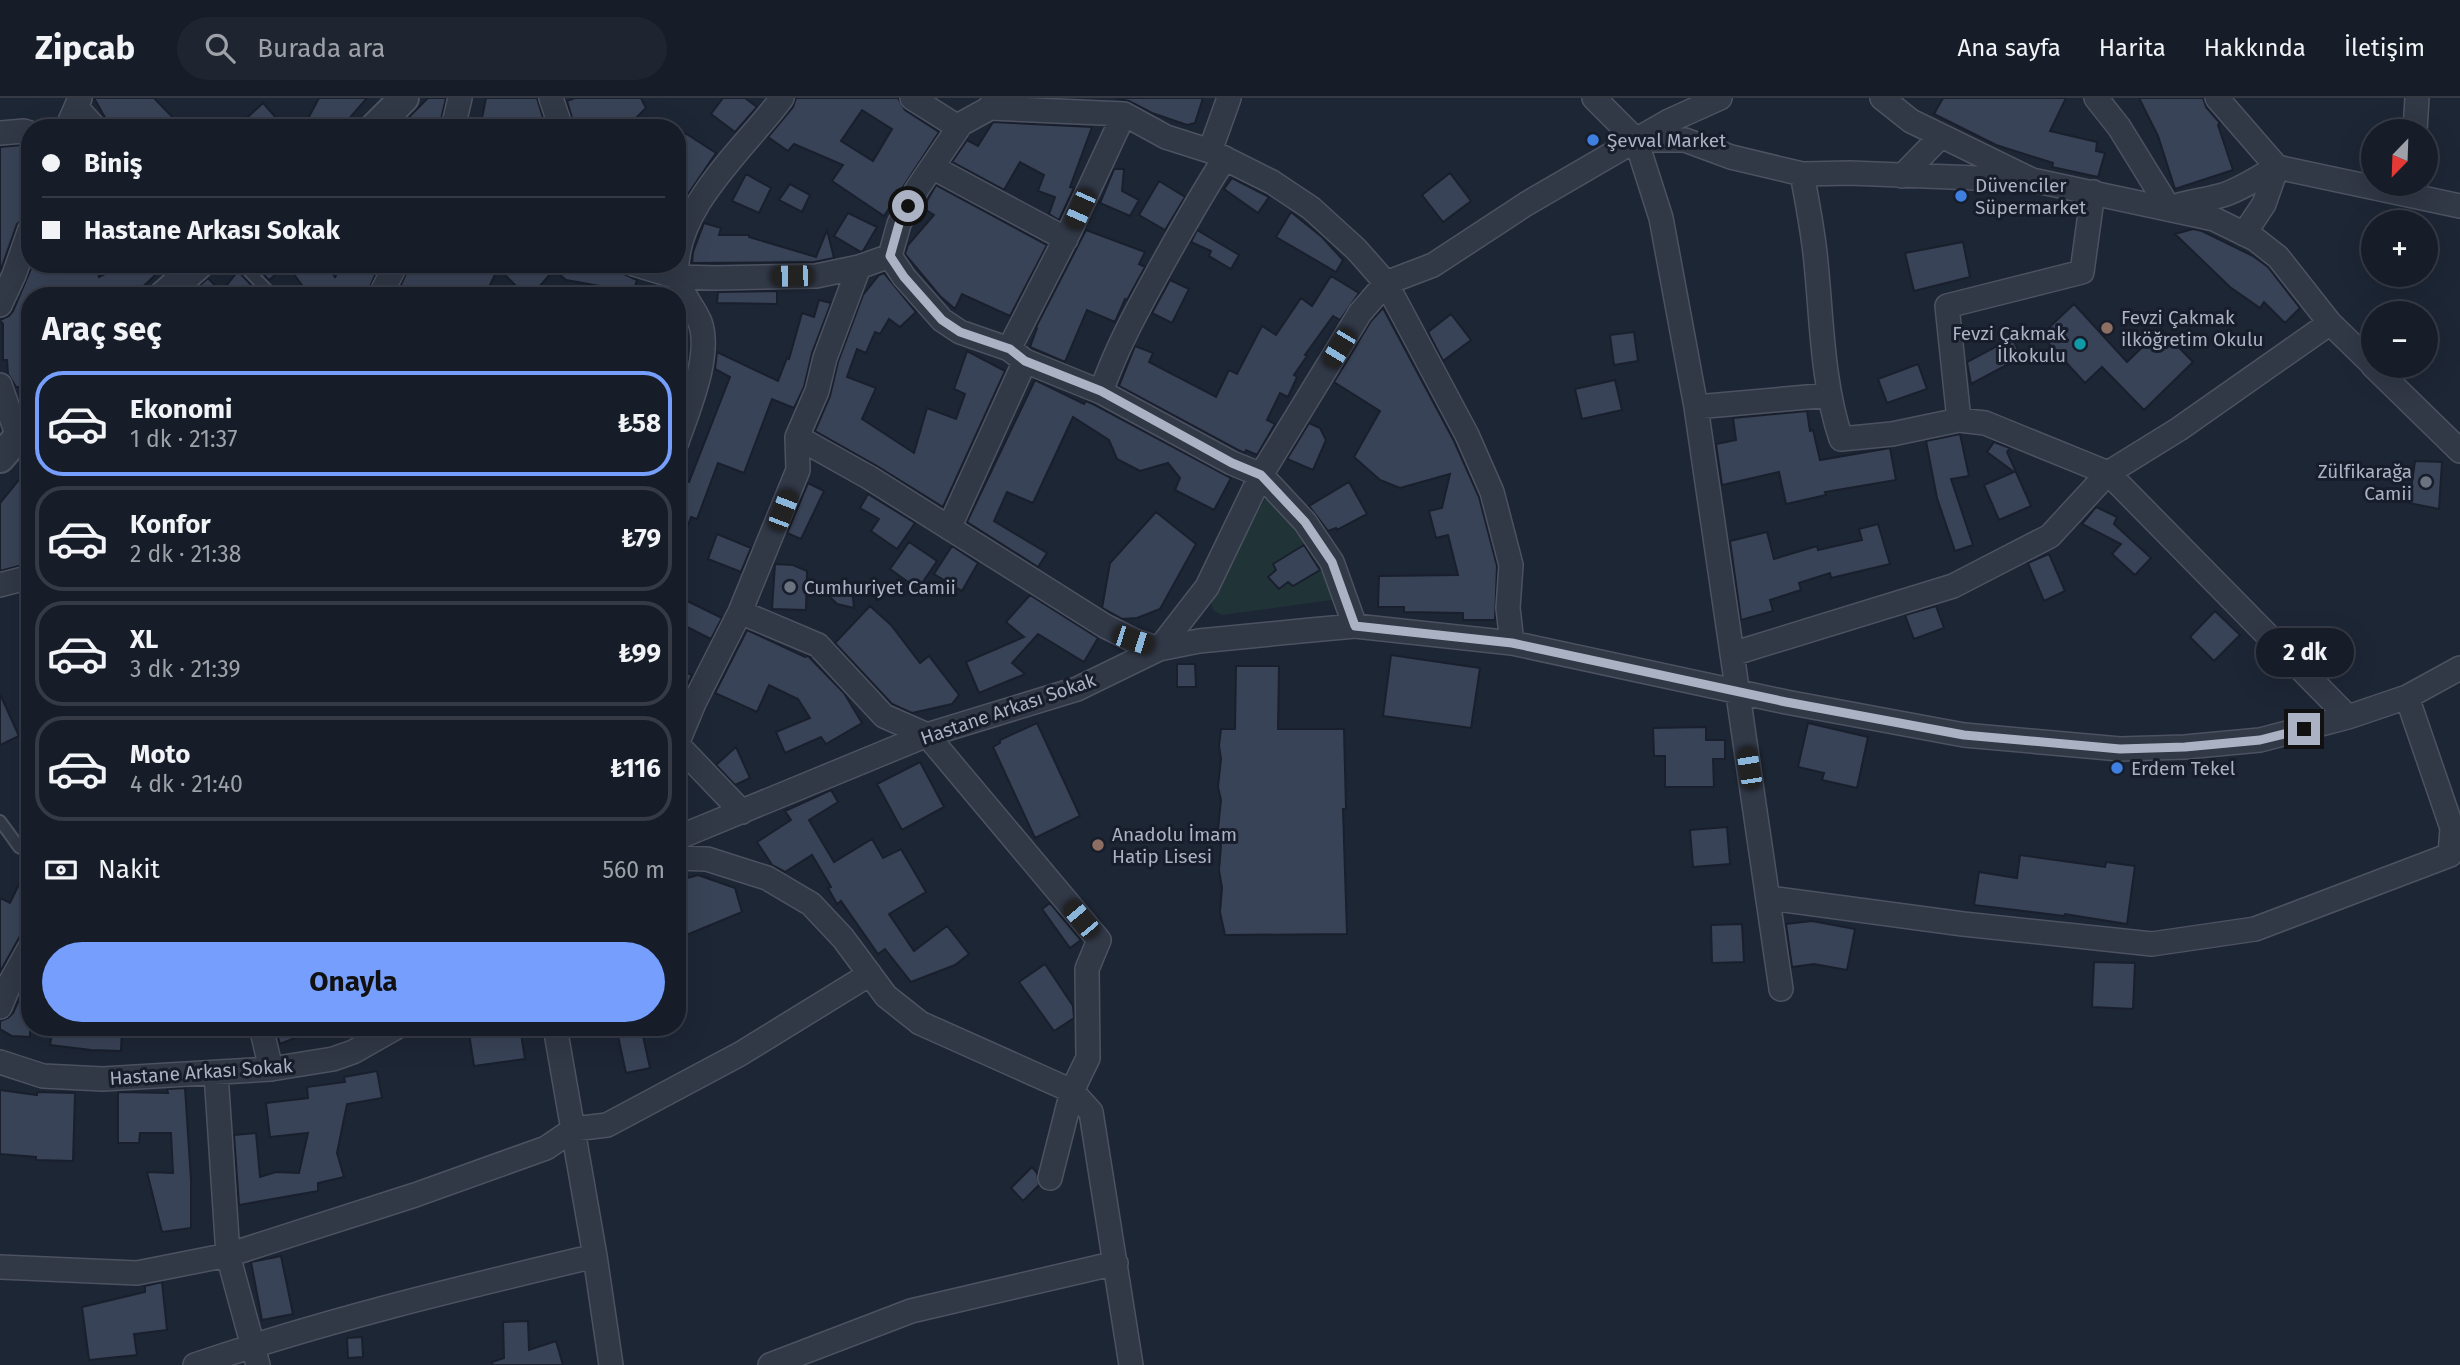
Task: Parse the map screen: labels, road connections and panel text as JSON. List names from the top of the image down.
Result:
{
  "streets": {
    "street": ["Hastane Arkası Sokak"]
  },
  "places": [
    "Şevval Market",
    "Düvenciler Süpermarket",
    "Fevzi Çakmak ilköğretim Okulu",
    "Fevzi Çakmak İlkokulu",
    "Zülfikarağa Camii",
    "Cumhuriyet Camii",
    "Erdem Tekel",
    "Anadolu İmam Hatip Lisesi"
  ],
  "north": "bottom left",
  "page": {
    "header": "Zipcab",
    "search": "Burada ara",
    "nav": [
      "Ana sayfa",
      "Harita",
      "Hakkında",
      "İletişim"
    ],
    "map_buttons": ["+", "−"],
    "banner": ["Biniş", "Hastane Arkası Sokak"],
    "heading": "Araç seç",
    "list": [
      {
        "name": "Ekonomi",
        "note": "1 dk · 21:37",
        "value": "₺58"
      },
      {
        "name": "Konfor",
        "note": "2 dk · 21:38",
        "value": "₺79"
      },
      {
        "name": "XL",
        "note": "3 dk · 21:39",
        "value": "₺99"
      },
      {
        "name": "Moto",
        "note": "4 dk · 21:40",
        "value": "₺116"
      }
    ],
    "bubble": "2 dk",
    "pay": ["Nakit", "560 m"],
    "buttons": "Onayla"
  }
}
